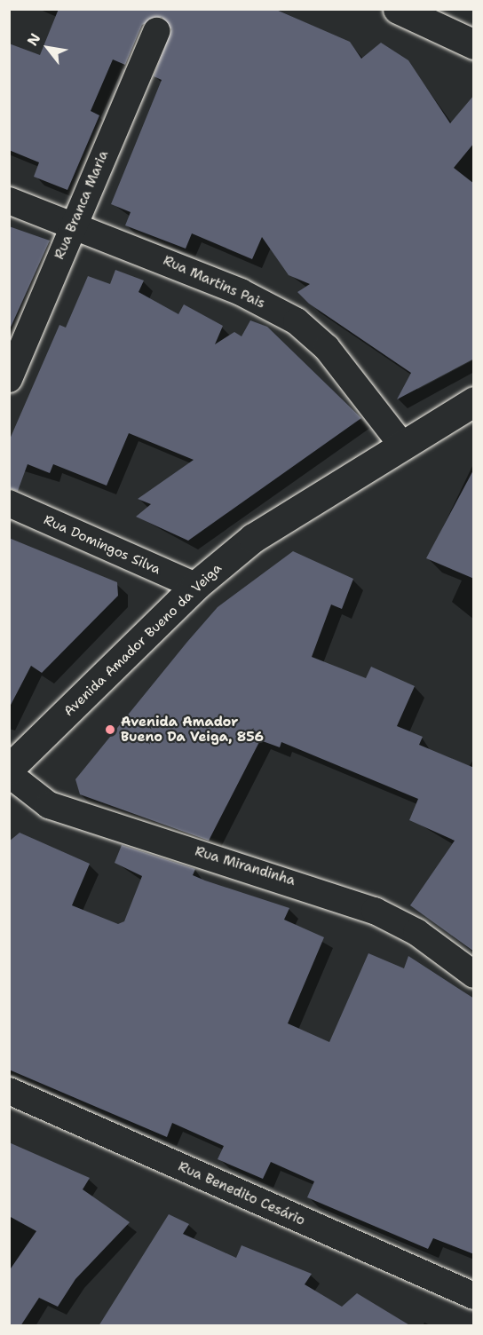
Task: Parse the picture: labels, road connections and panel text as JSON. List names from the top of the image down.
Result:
{
  "streets": {
    "main road": ["Avenida Amador Bueno da Veiga"],
    "street": [
      "Rua Branca Maria",
      "Rua Martins Pais",
      "Rua Domingos Silva",
      "Rua Mirandinha",
      "Rua Benedito Cesário"
    ]
  },
  "crossings": [
    ["Rua Branca Maria", "Rua Martins Pais"],
    ["Rua Martins Pais", "Avenida Amador Bueno da Veiga"],
    ["Rua Domingos Silva", "Avenida Amador Bueno da Veiga"]
  ],
  "places": ["Avenida Amador Bueno Da Veiga, 856"],
  "north": "top left"
}
